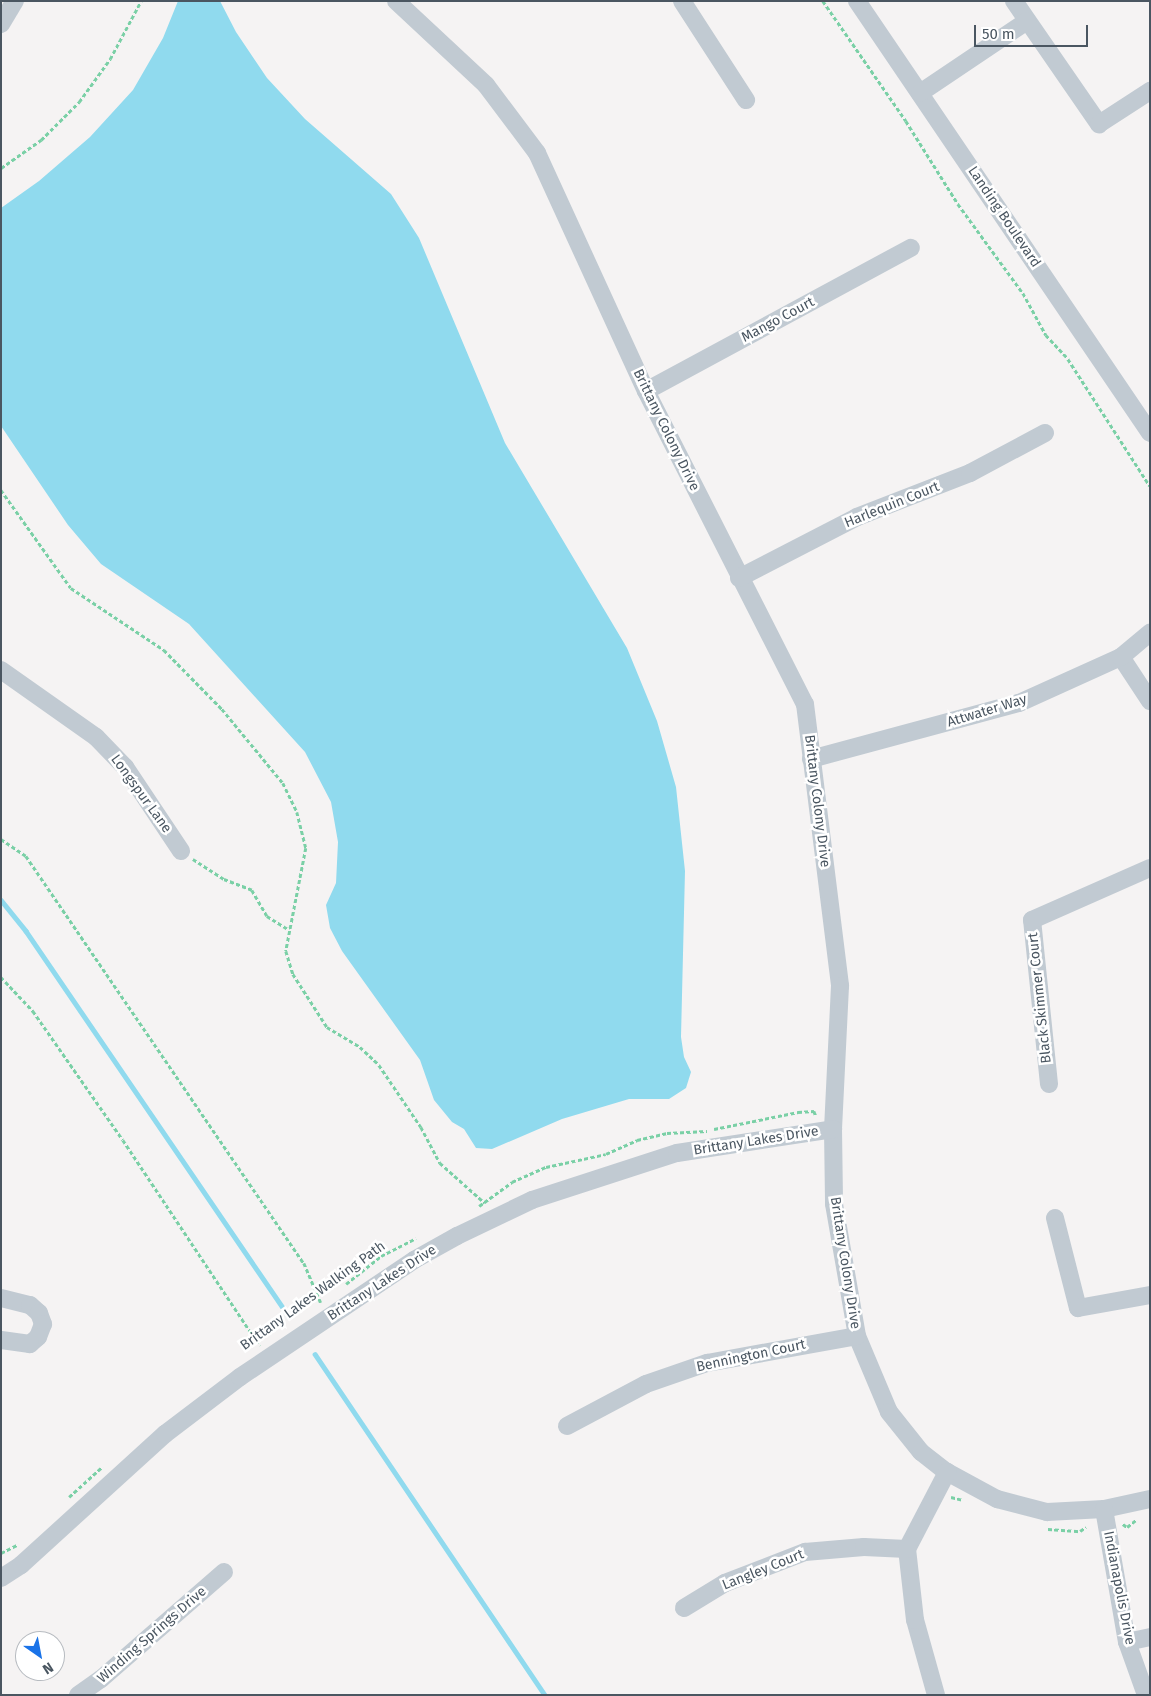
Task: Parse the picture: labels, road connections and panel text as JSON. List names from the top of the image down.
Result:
{
  "streets": {
    "street": [
      "Landing Boulevard",
      "Mango Court",
      "Brittany Colony Drive",
      "Harlequin Court",
      "Attwater Way",
      "Longspur Lane",
      "Black Skimmer Court",
      "Brittany Lakes Drive",
      "Bennington Court",
      "Langley Court",
      "Indianapolis Drive",
      "Winding Springs Drive"
    ],
    "path": ["Brittany Lakes Walking Path"]
  },
  "crossings": [
    ["Mango Court", "Brittany Colony Drive"],
    ["Brittany Colony Drive", "Harlequin Court"],
    ["Brittany Colony Drive", "Attwater Way"],
    ["Brittany Colony Drive", "Brittany Lakes Drive"],
    ["Brittany Colony Drive", "Bennington Court"],
    ["Brittany Colony Drive", "Indianapolis Drive"]
  ],
  "scale_bar": "50 m",
  "north": "bottom right"
}
